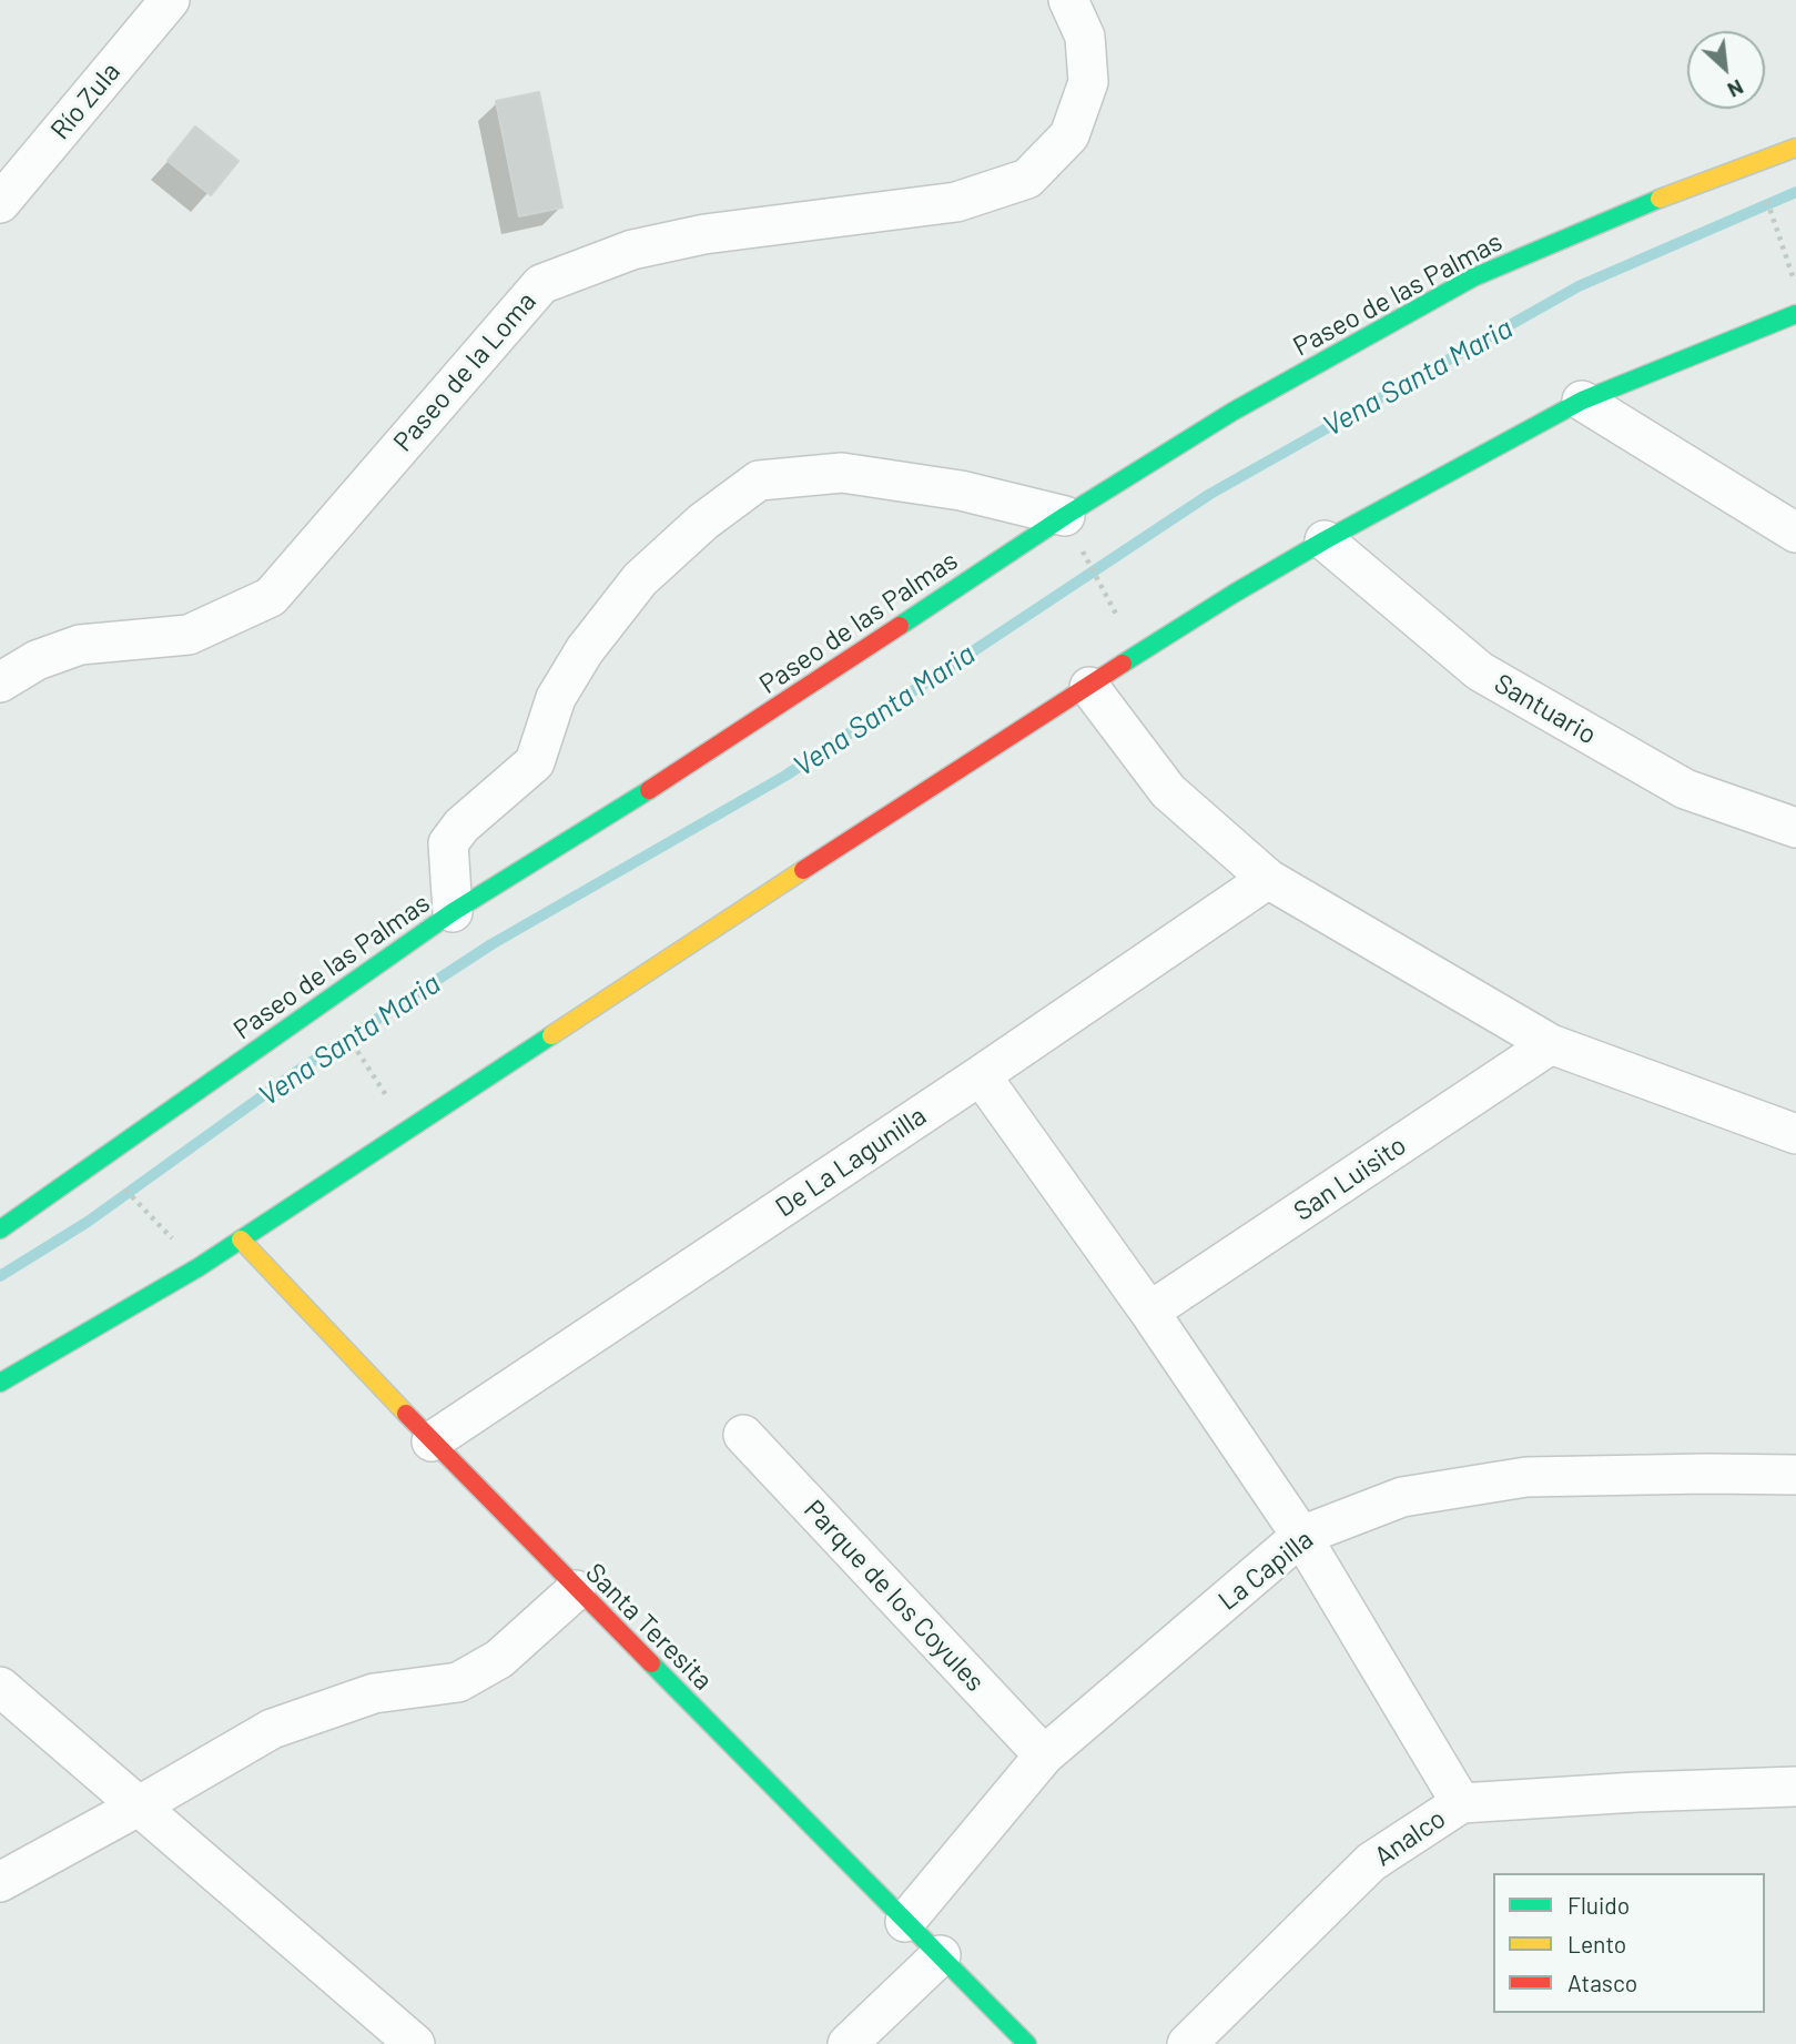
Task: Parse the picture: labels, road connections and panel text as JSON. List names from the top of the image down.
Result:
{
  "streets": {
    "street": [
      "Río Zula",
      "Paseo de las Palmas",
      "Paseo de la Loma",
      "Santuario",
      "De La Lagunilla",
      "San Luisito",
      "La Capilla",
      "Parque de los Coyules",
      "Santa Teresita",
      "Analco"
    ]
  },
  "crossings": [
    ["De La Lagunilla", "Santa Teresita"],
    ["La Capilla", "Parque de los Coyules"],
    ["La Capilla", "Santa Teresita"]
  ],
  "water": ["Vena Santa Maria"],
  "legend": ["Fluido", "Lento", "Atasco"],
  "north": "bottom right"
}
